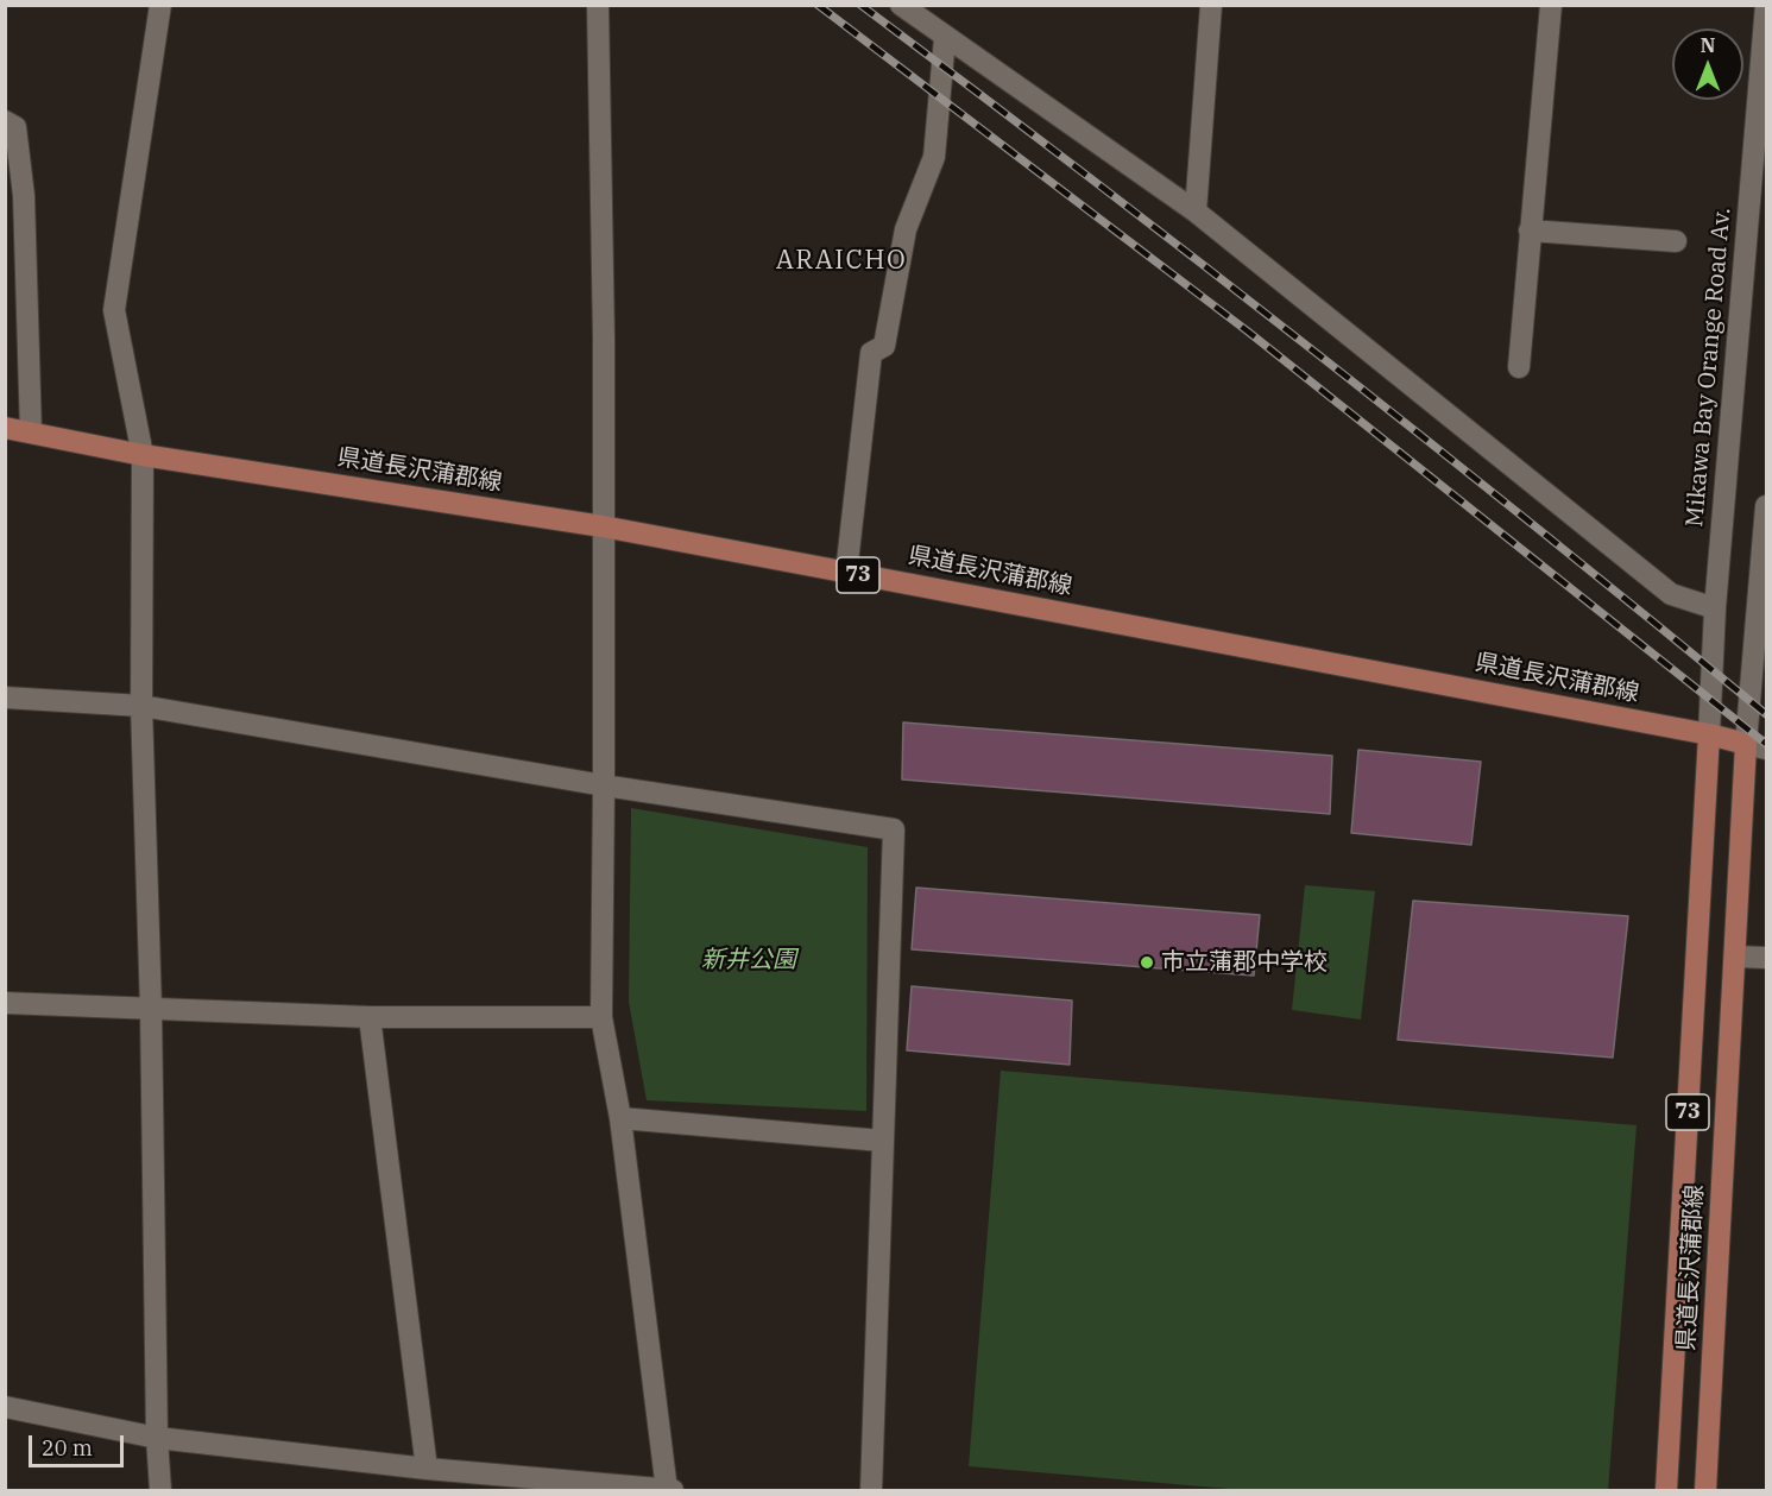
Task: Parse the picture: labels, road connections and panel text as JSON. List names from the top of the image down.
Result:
{
  "streets": {
    "main road": ["県道長沢蒲郡線", "73"],
    "street": ["Mikawa Bay Orange Road Av."]
  },
  "crossings": [
    ["Mikawa Bay Orange Road Av.", "県道長沢蒲郡線"]
  ],
  "districts": ["ARAICHO"],
  "parks": ["新井公園"],
  "places": ["市立蒲郡中学校"],
  "scale_bar": "20 m",
  "north": "top"
}
